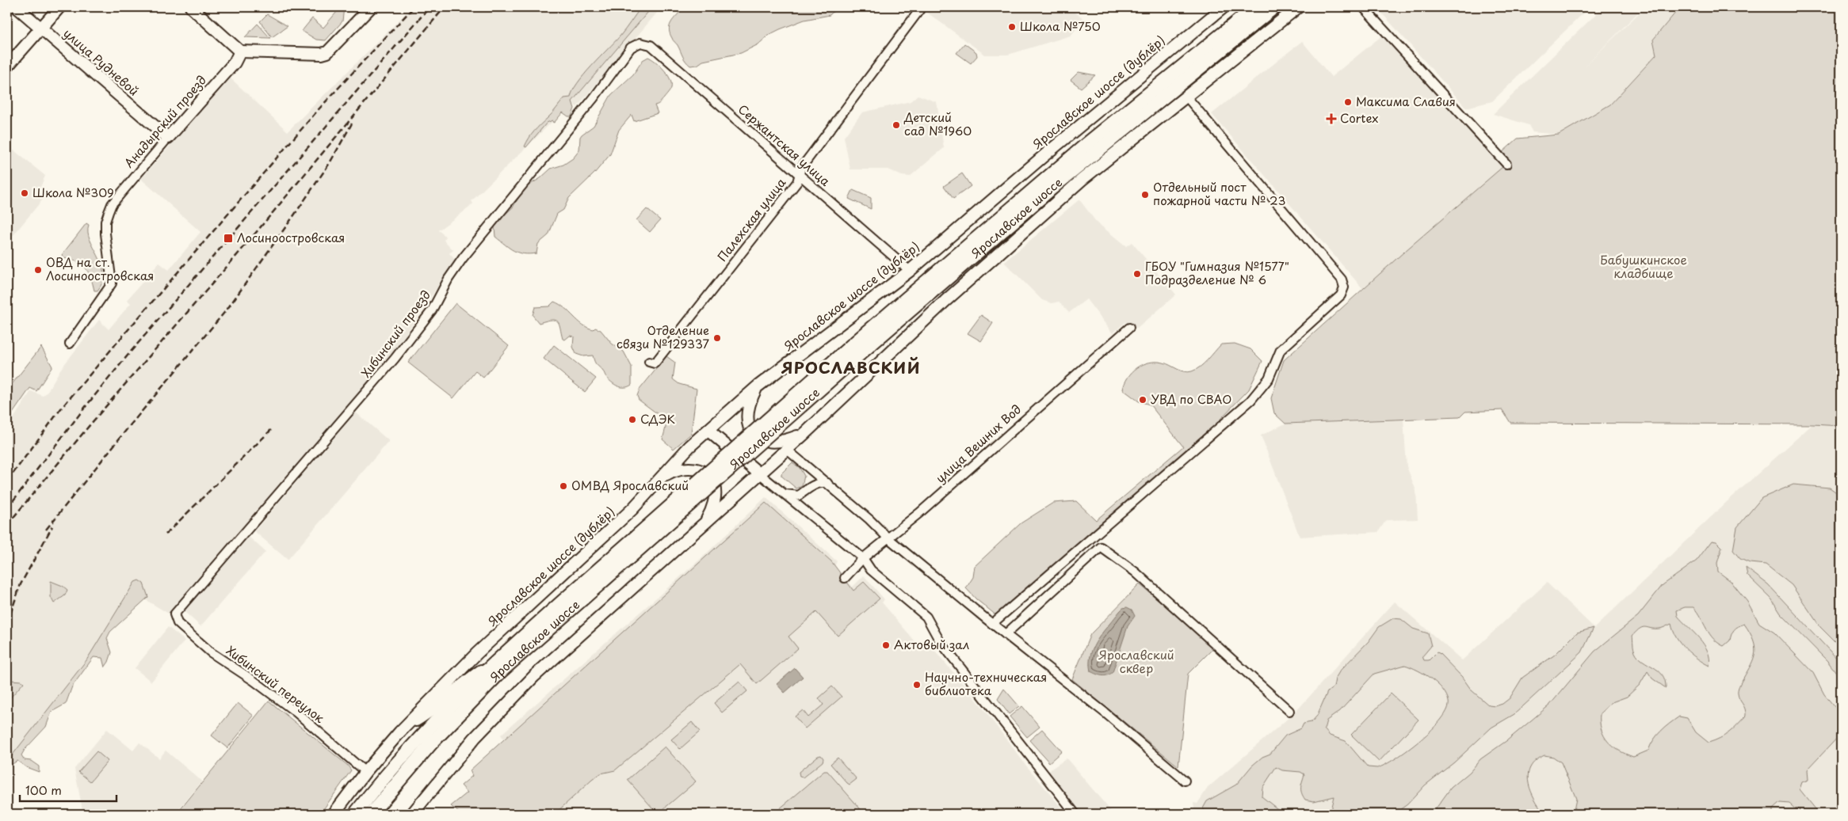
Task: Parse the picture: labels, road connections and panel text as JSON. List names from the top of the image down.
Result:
{
  "streets": {
    "main road": ["Ярославское шоссе"],
    "street": [
      "улица Рудневой",
      "Ярославское шоссе (дублёр)",
      "Анадырский проезд",
      "Сержантская улица",
      "Палехская улица",
      "Хибинский проезд",
      "улица Вешних Вод",
      "Хибинский переулок"
    ]
  },
  "crossings": [
    ["улица Рудневой", "Анадырский проезд"],
    ["Ярославское шоссе (дублёр)", "Сержантская улица"],
    ["Ярославское шоссе (дублёр)", "Хибинский переулок"],
    ["Сержантская улица", "Палехская улица"],
    ["Сержантская улица", "Хибинский проезд"],
    ["Хибинский проезд", "Хибинский переулок"]
  ],
  "districts": ["ЯРОСЛАВСКИЙ"],
  "parks": ["Бабушкинское кладбище", "Ярославский сквер"],
  "places": {
    "other": [
      "Школа №750",
      "Максима Славия",
      "Детский сад №1960",
      "Школа №309",
      "Отдельный пост пожарной части № 23",
      "ОВД на ст. Лосиноостровская",
      "ГБОУ \"Гимназия №1577\" Подразделение № 6",
      "Отделение связи №129337",
      "УВД по СВАО",
      "СДЭК",
      "ОМВД Ярославский",
      "Актовый зал",
      "Научно-техническая библиотека"
    ],
    "health": ["Cortex"],
    "transit": ["Лосиноостровская"]
  },
  "scale_bar": "100 m"
}
